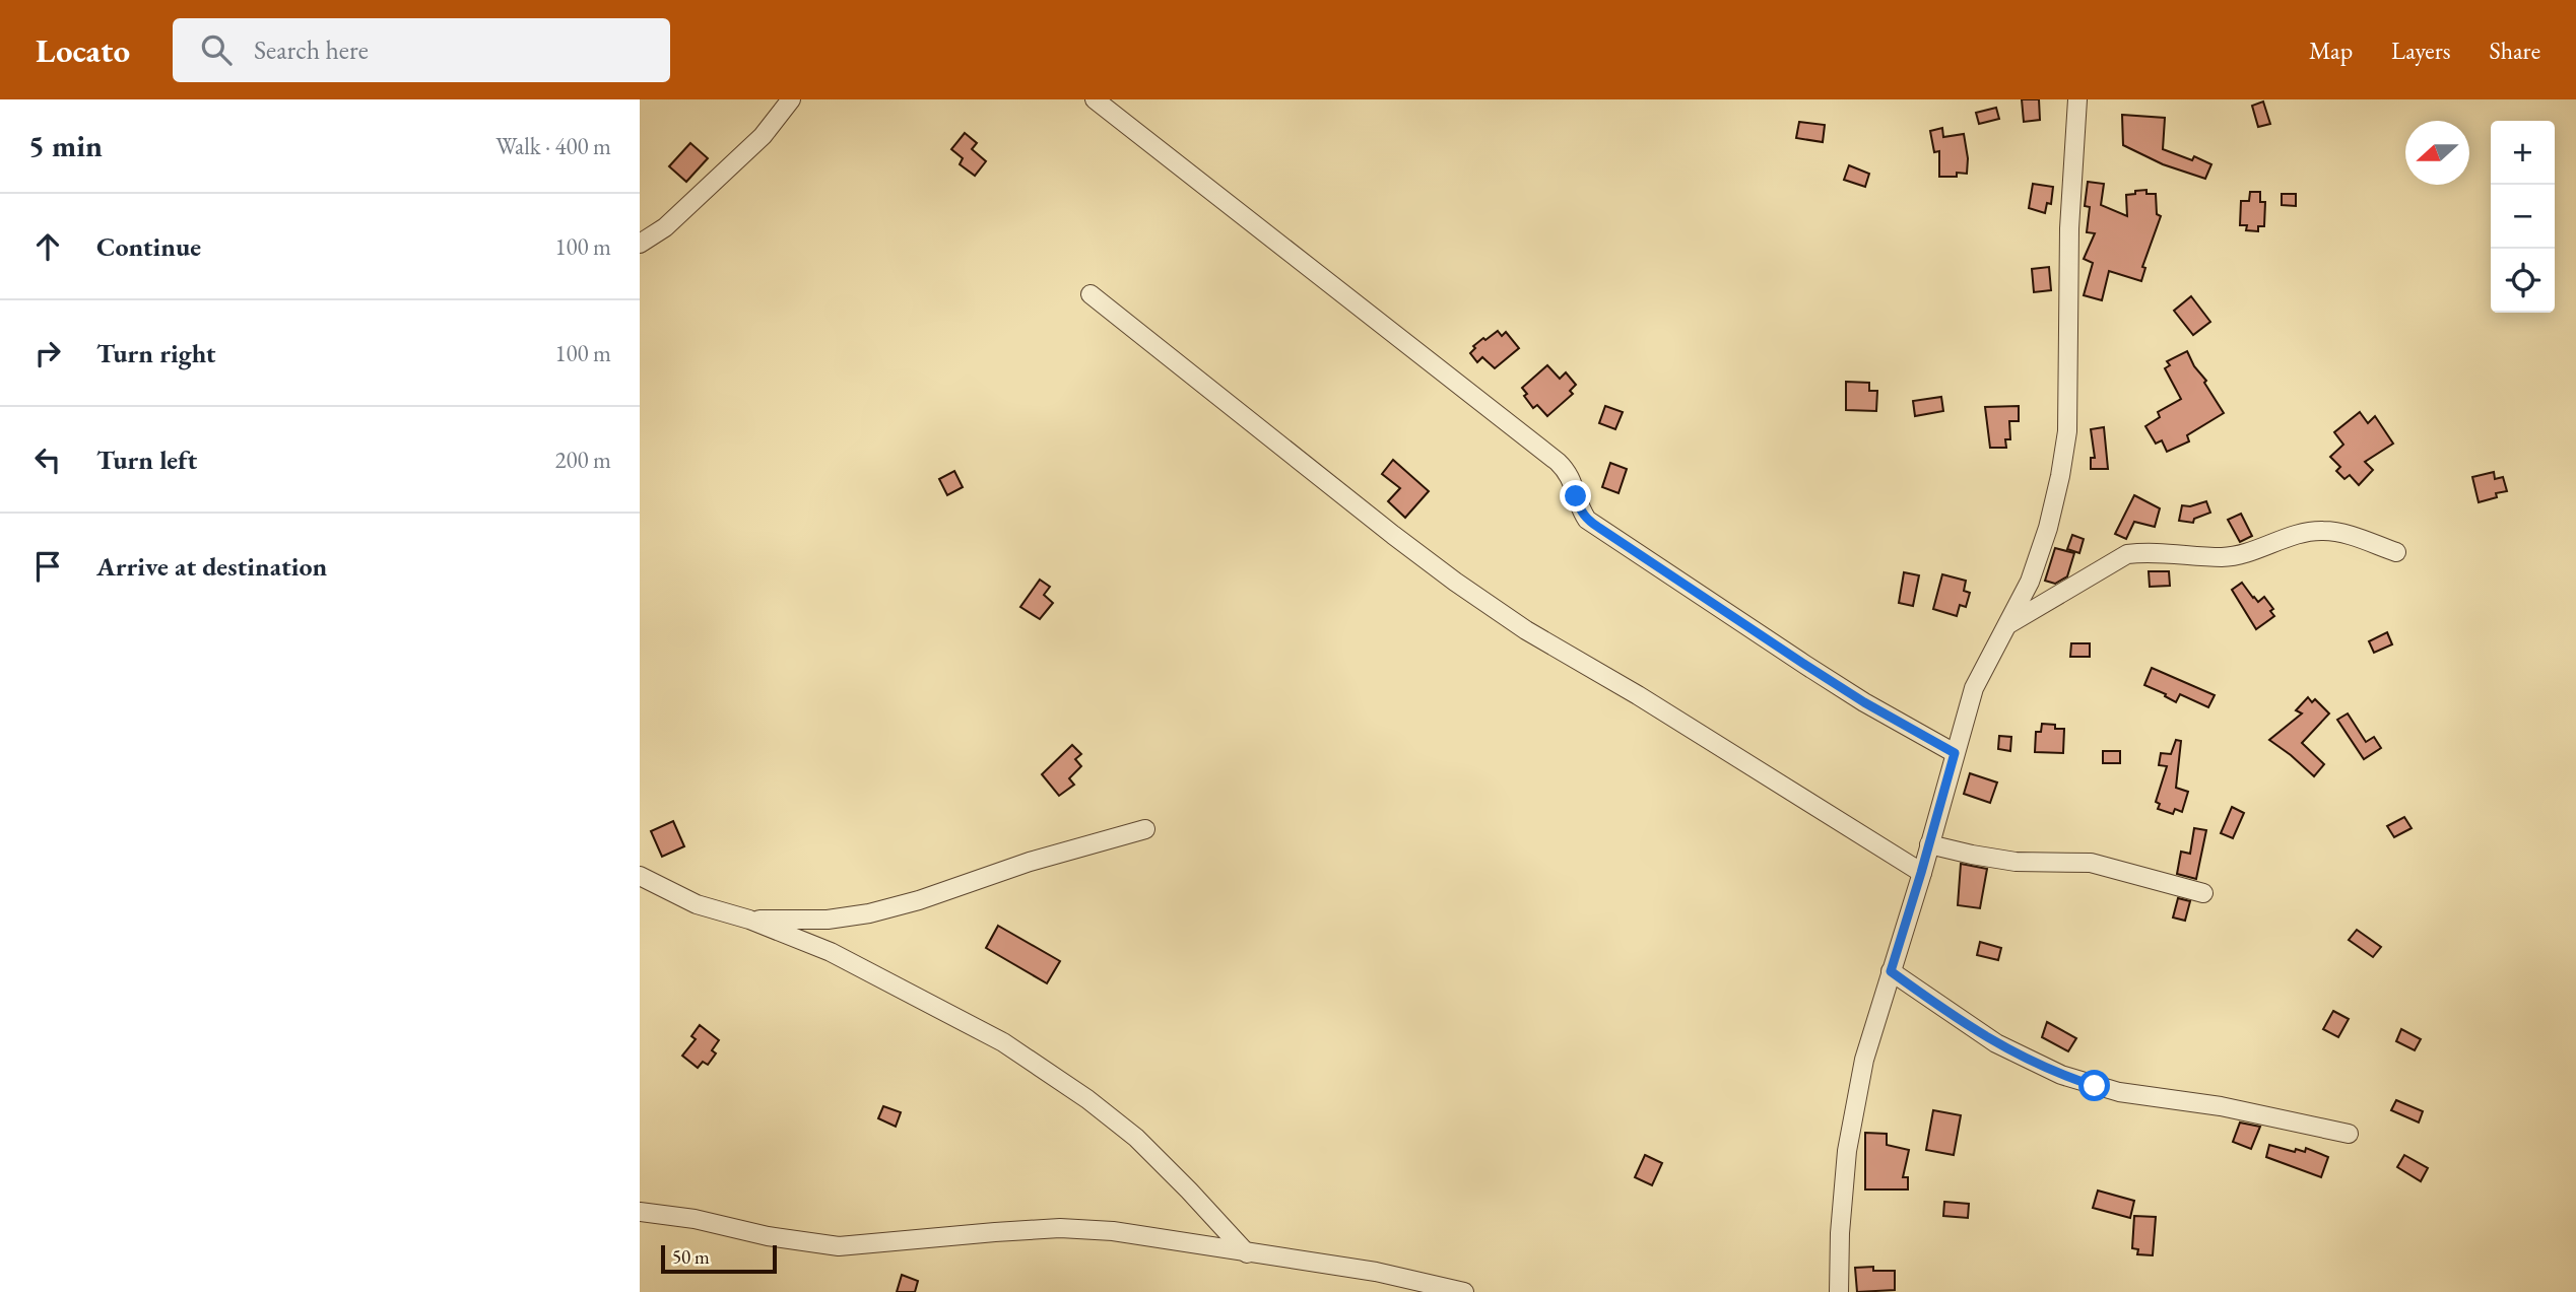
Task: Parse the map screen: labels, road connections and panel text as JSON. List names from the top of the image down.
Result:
{
  "scale_bar": "50 m",
  "north": "left",
  "page": {
    "header": "Locato",
    "search": "Search here",
    "nav": ["Map", "Layers", "Share"],
    "heading": ["5 min", "Walk · 400 m"],
    "map_buttons": ["+", "−"],
    "list": [
      ["Continue", "100 m"],
      ["Turn right", "100 m"],
      ["Turn left", "200 m"],
      "Arrive at destination"
    ],
    "scale": "50 m"
  }
}
